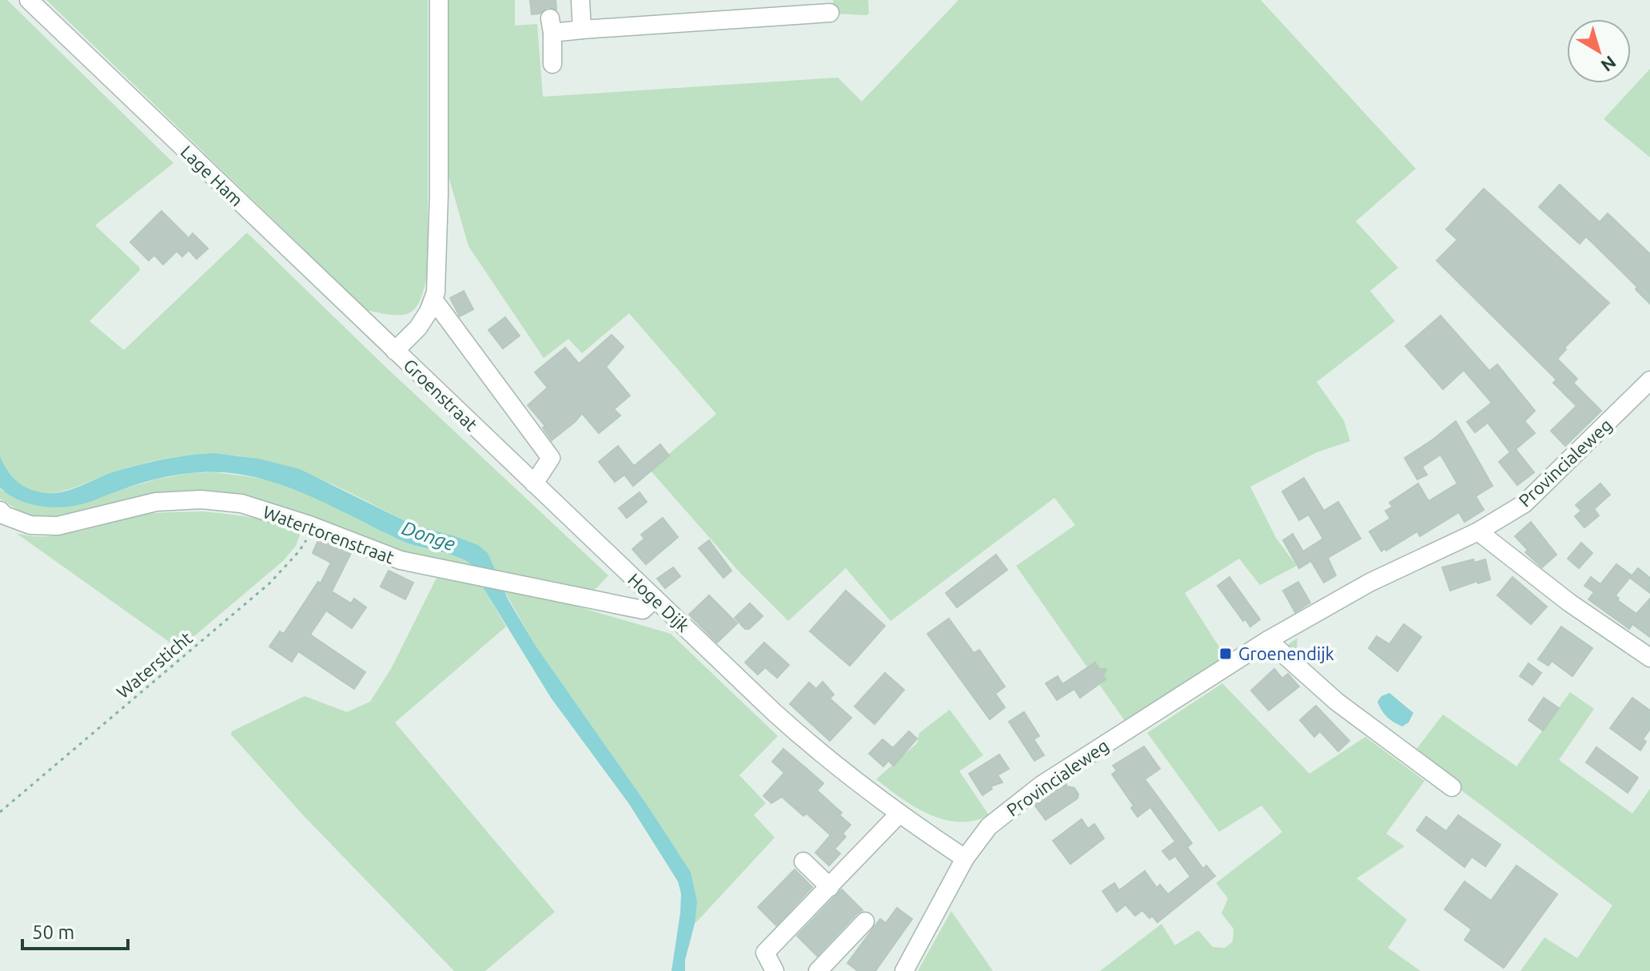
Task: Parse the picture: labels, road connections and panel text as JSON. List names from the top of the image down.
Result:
{
  "streets": {
    "street": [
      "Lage Ham",
      "Groenstraat",
      "Provincialeweg",
      "Watertorenstraat",
      "Hoge Dijk"
    ],
    "path": ["Watersticht"]
  },
  "crossings": [
    ["Lage Ham", "Groenstraat"],
    ["Groenstraat", "Hoge Dijk"],
    ["Provincialeweg", "Hoge Dijk"],
    ["Watertorenstraat", "Hoge Dijk"],
    ["Watertorenstraat", "Watersticht"]
  ],
  "water": ["Donge"],
  "places": {
    "transit": ["Groenendijk"]
  },
  "scale_bar": "50 m",
  "north": "bottom right"
}
